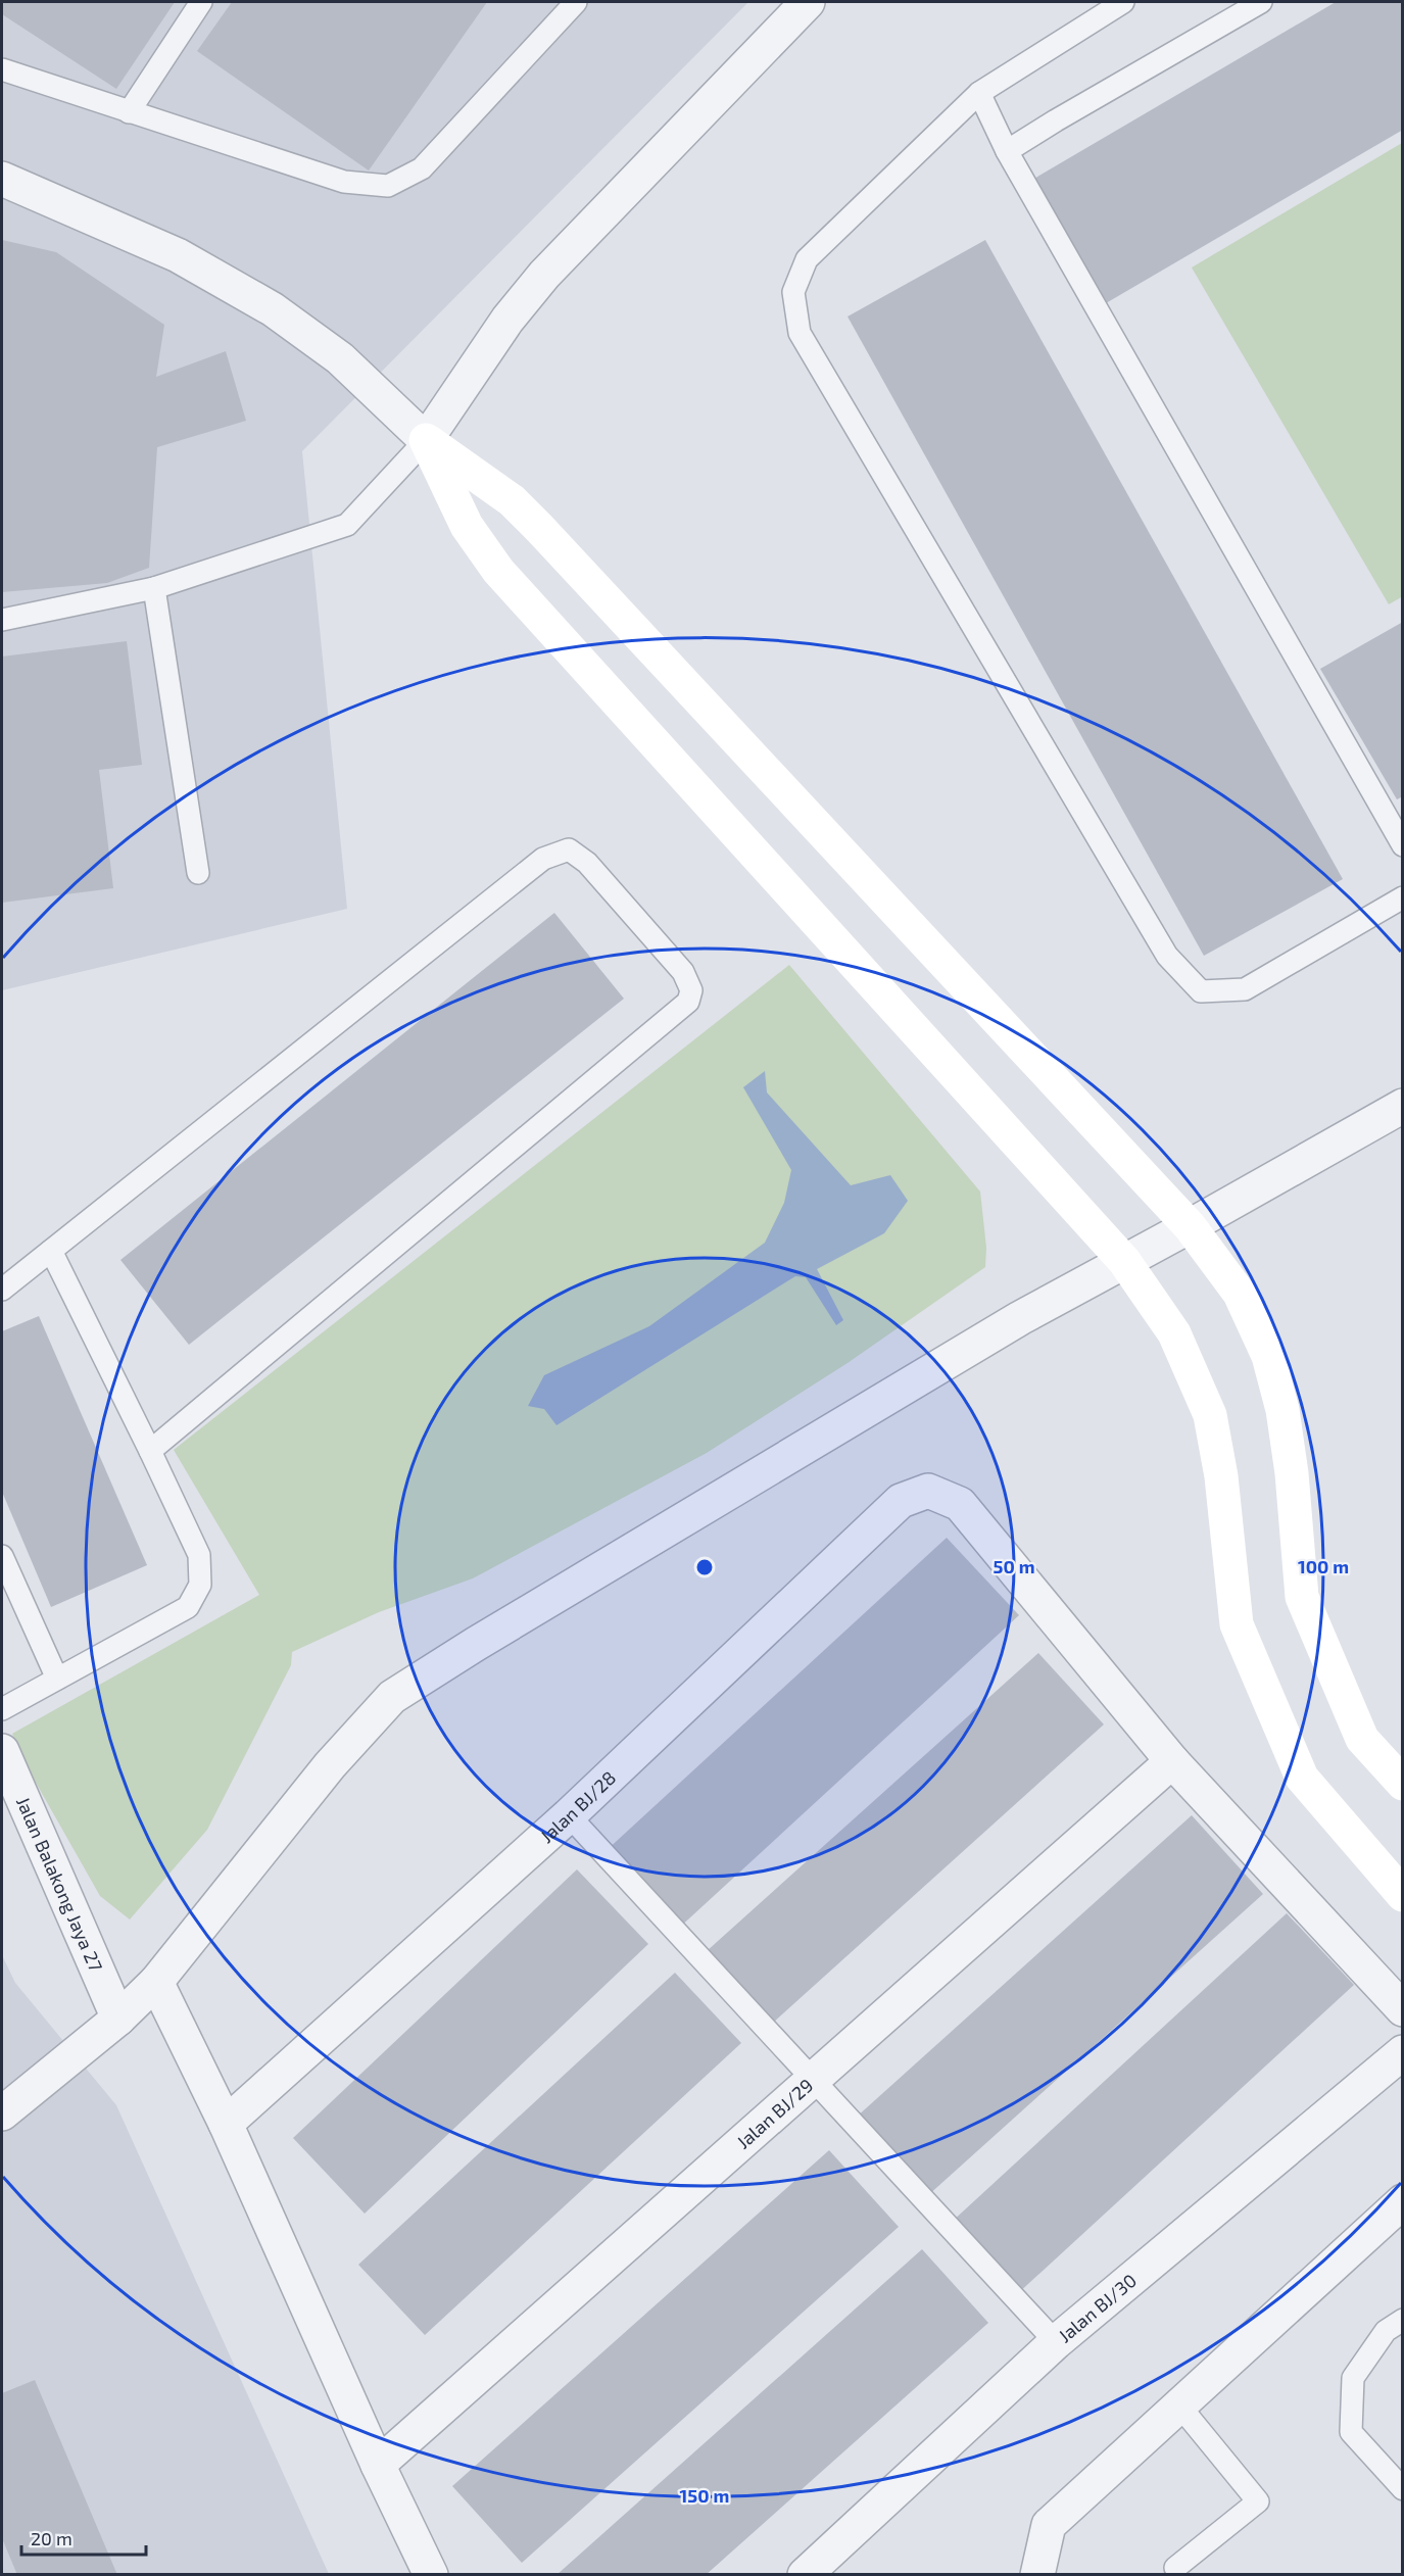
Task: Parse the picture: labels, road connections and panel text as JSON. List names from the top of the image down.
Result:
{
  "streets": {
    "street": [
      "Jalan BJ/28",
      "Jalan Balakong Jaya 27",
      "Jalan BJ/29",
      "Jalan BJ/30"
    ]
  },
  "crossings": [
    ["Jalan BJ/28", "Jalan BJ/29"]
  ],
  "scale_bar": "20 m",
  "rings": ["50 m", "100 m", "150 m"]
}
